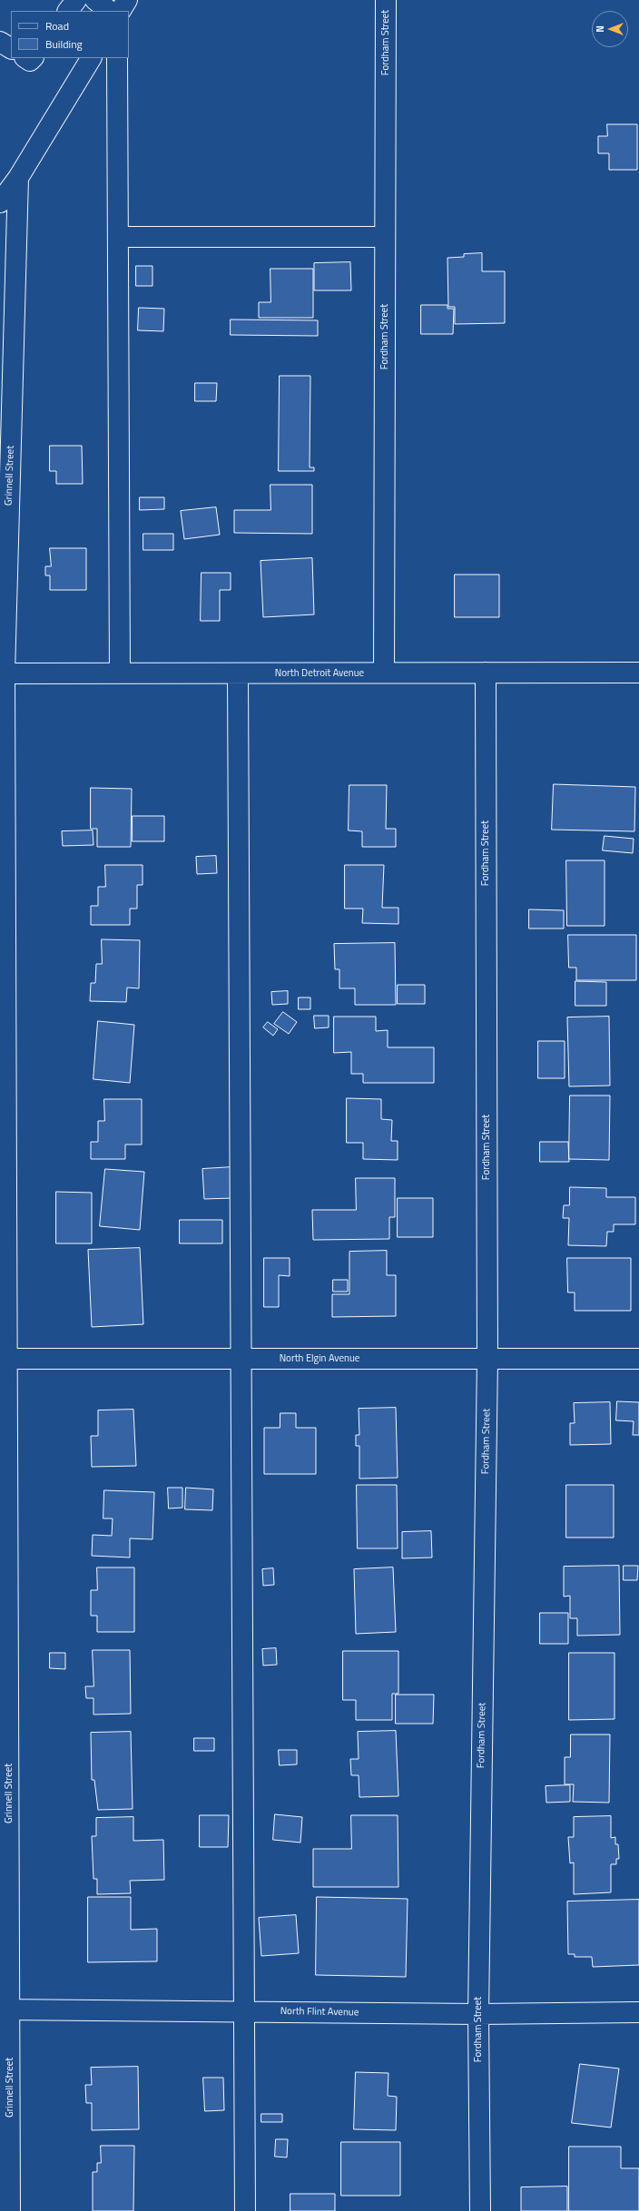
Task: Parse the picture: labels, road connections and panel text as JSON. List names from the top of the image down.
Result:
{
  "streets": {
    "street": [
      "Fordham Street",
      "Grinnell Street",
      "North Detroit Avenue",
      "North Elgin Avenue",
      "North Flint Avenue"
    ]
  },
  "crossings": [
    ["Fordham Street", "North Detroit Avenue"],
    ["Fordham Street", "North Elgin Avenue"],
    ["Fordham Street", "North Flint Avenue"],
    ["Grinnell Street", "North Detroit Avenue"],
    ["Grinnell Street", "North Elgin Avenue"],
    ["Grinnell Street", "North Flint Avenue"]
  ],
  "legend": ["Road", "Building"],
  "north": "left"
}
